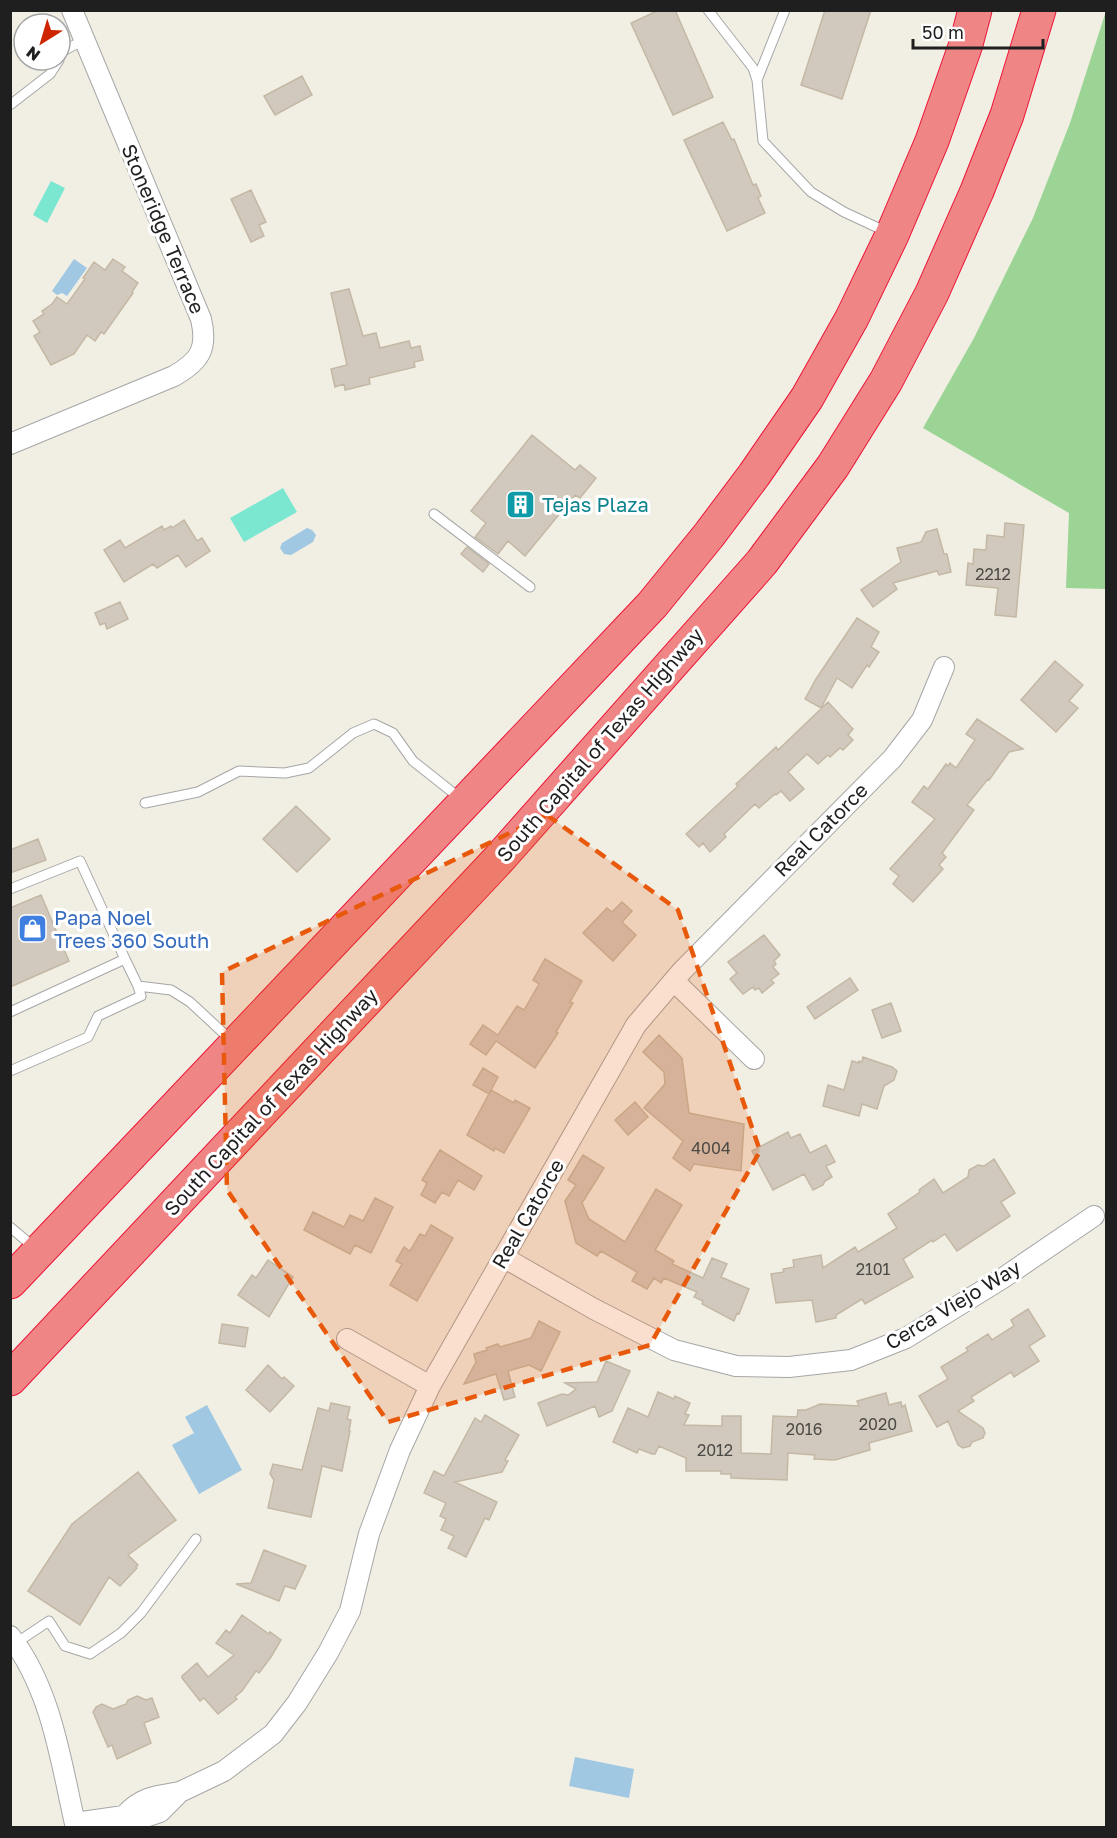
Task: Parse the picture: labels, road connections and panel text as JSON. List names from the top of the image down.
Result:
{
  "streets": {
    "highway": ["South Capital of Texas Highway"],
    "street": ["Stoneridge Terrace", "Real Catorce", "Cerca Viejo Way"]
  },
  "crossings": [
    ["Real Catorce", "Cerca Viejo Way"]
  ],
  "places": {
    "building": ["Tejas Plaza"],
    "shop": ["Papa Noel Trees 360 South"]
  },
  "house_numbers": [
    "2212",
    "4004",
    "2101",
    "2020",
    "2016",
    "2012"
  ],
  "scale_bar": "50 m",
  "north": "bottom left"
}
